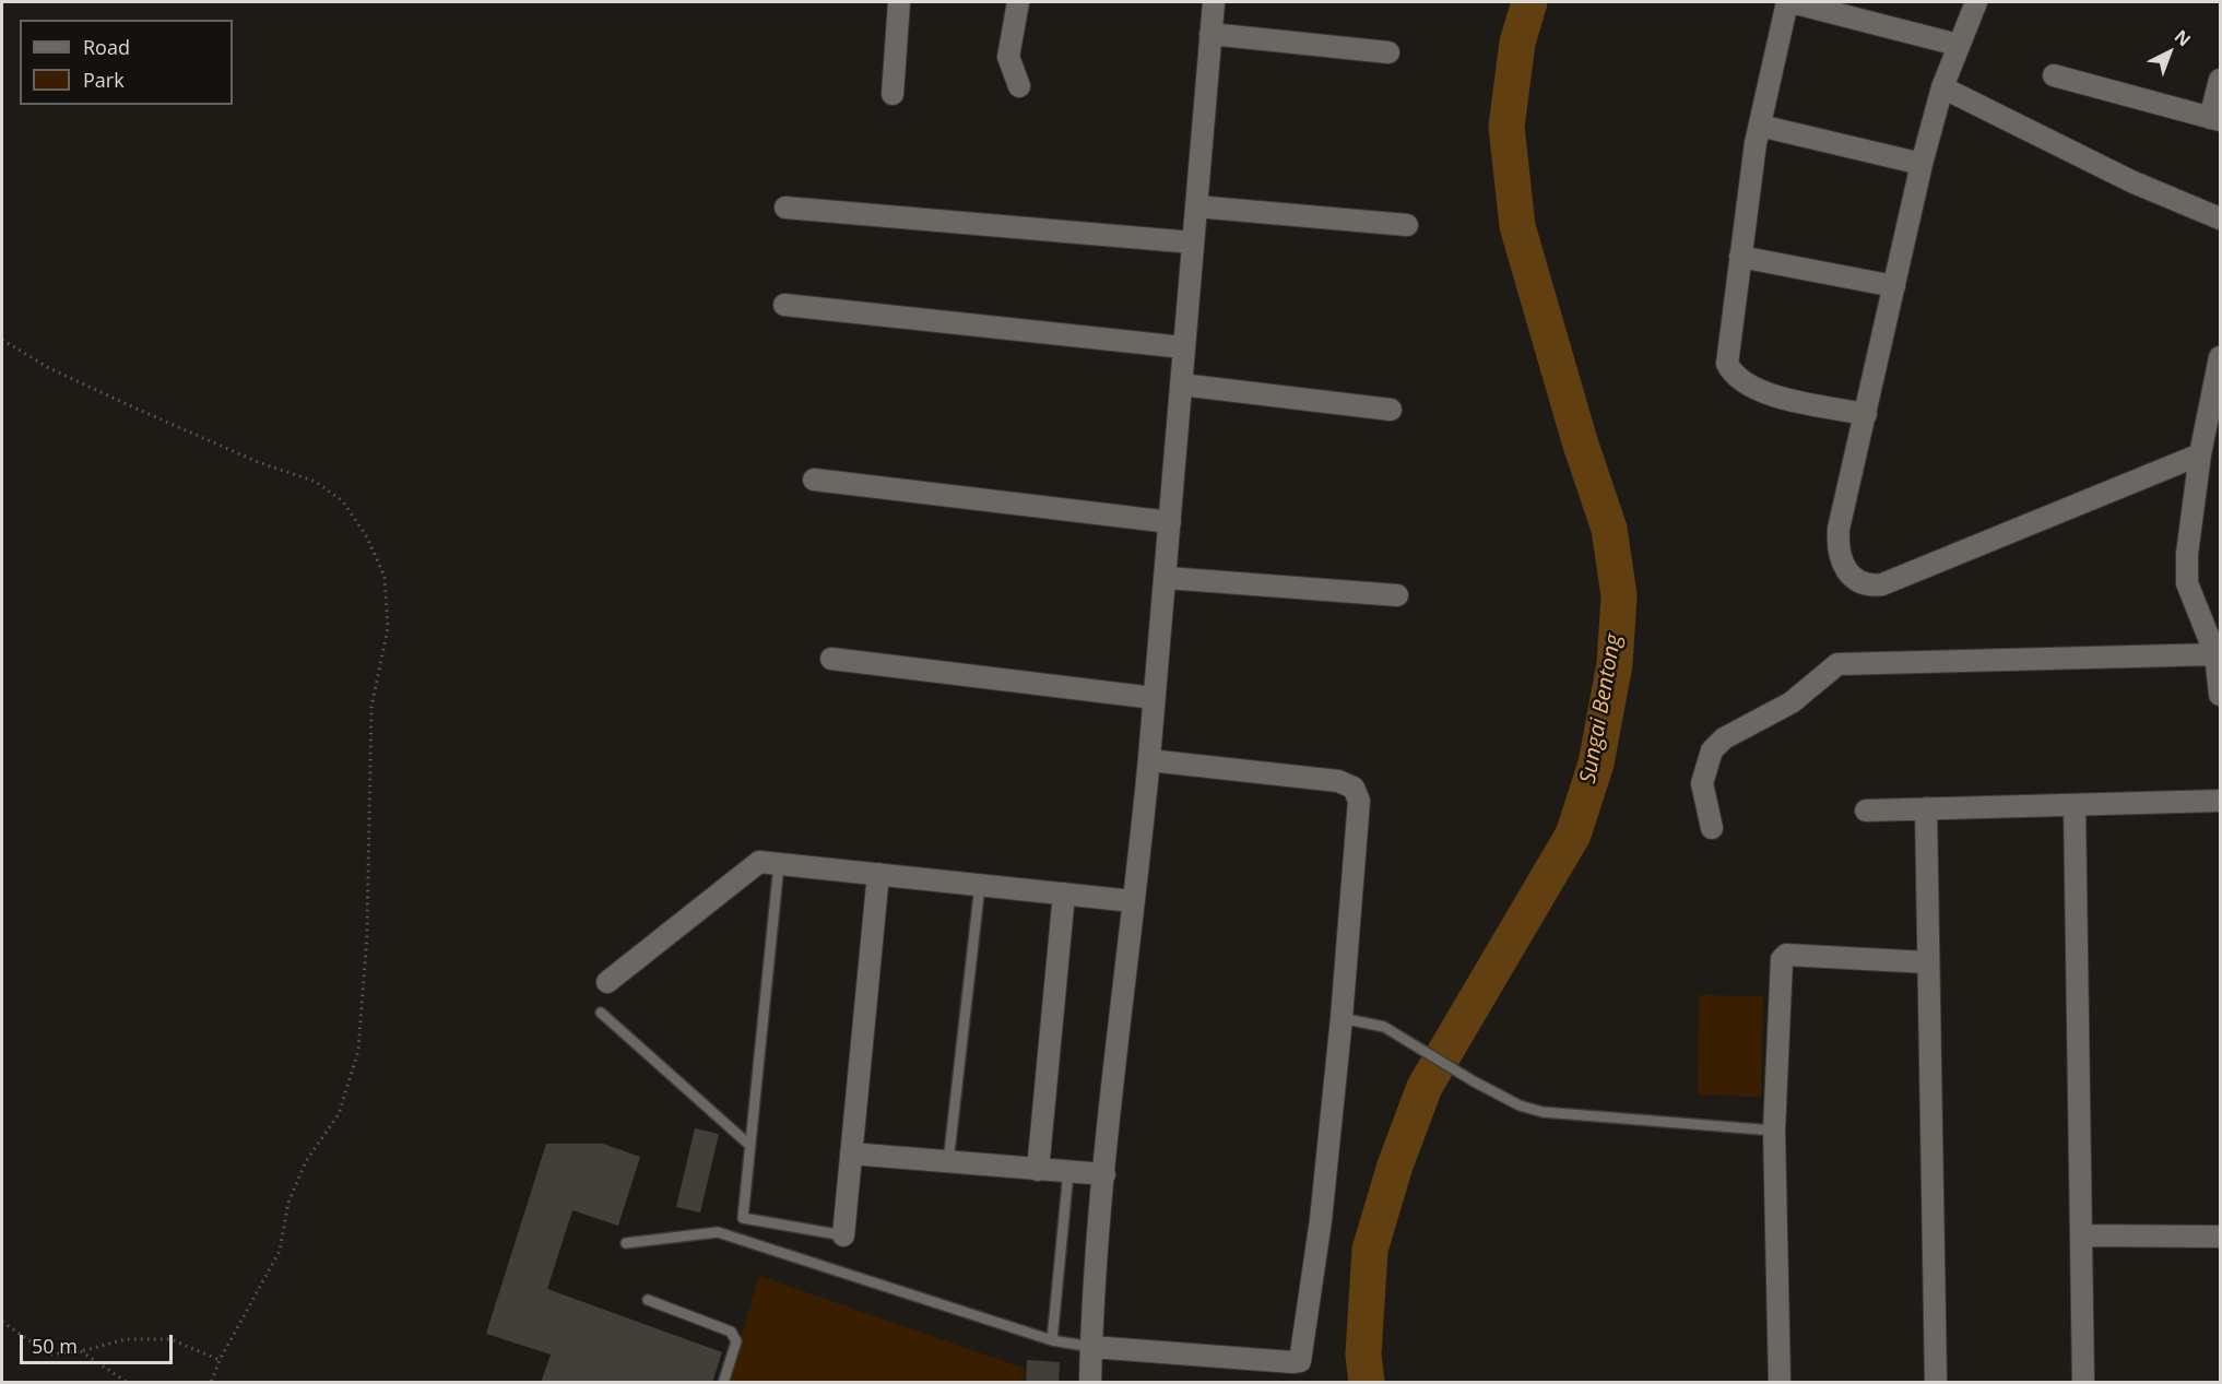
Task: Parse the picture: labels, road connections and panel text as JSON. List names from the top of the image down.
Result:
{
  "water": ["Sungai Bentong"],
  "legend": ["Road", "Park"],
  "scale_bar": "50 m",
  "north": "top right"
}
